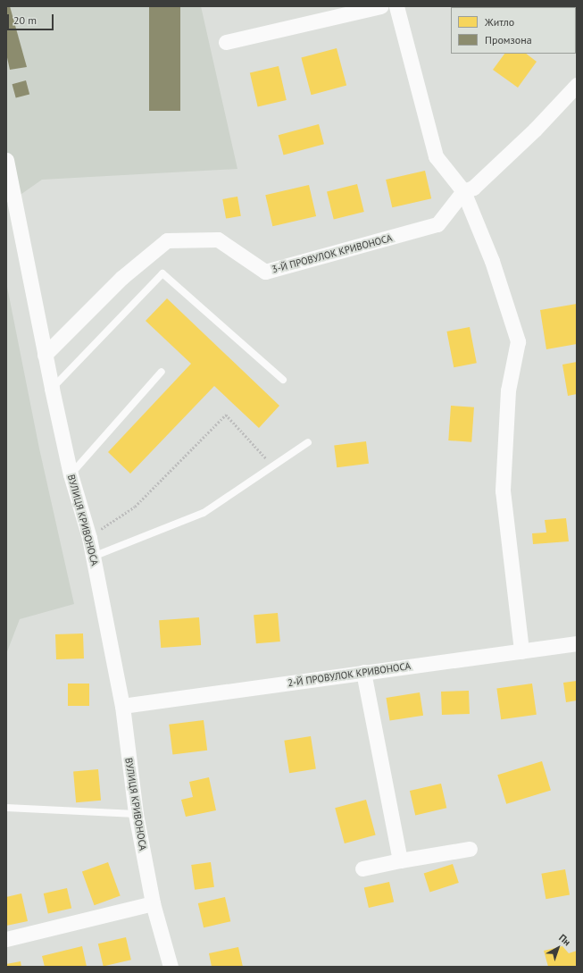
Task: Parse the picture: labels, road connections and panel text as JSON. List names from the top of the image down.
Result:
{
  "streets": {
    "street": ["3-Й ПРОВУЛОК КРИВОНОСА", "ВУЛИЦЯ КРИВОНОСА", "2-Й ПРОВУЛОК КРИВОНОСА"]
  },
  "crossings": [
    ["3-Й ПРОВУЛОК КРИВОНОСА", "ВУЛИЦЯ КРИВОНОСА"],
    ["ВУЛИЦЯ КРИВОНОСА", "2-Й ПРОВУЛОК КРИВОНОСА"]
  ],
  "legend": ["Житло", "Промзона"],
  "scale_bar": "20 m",
  "north": "top right"
}
